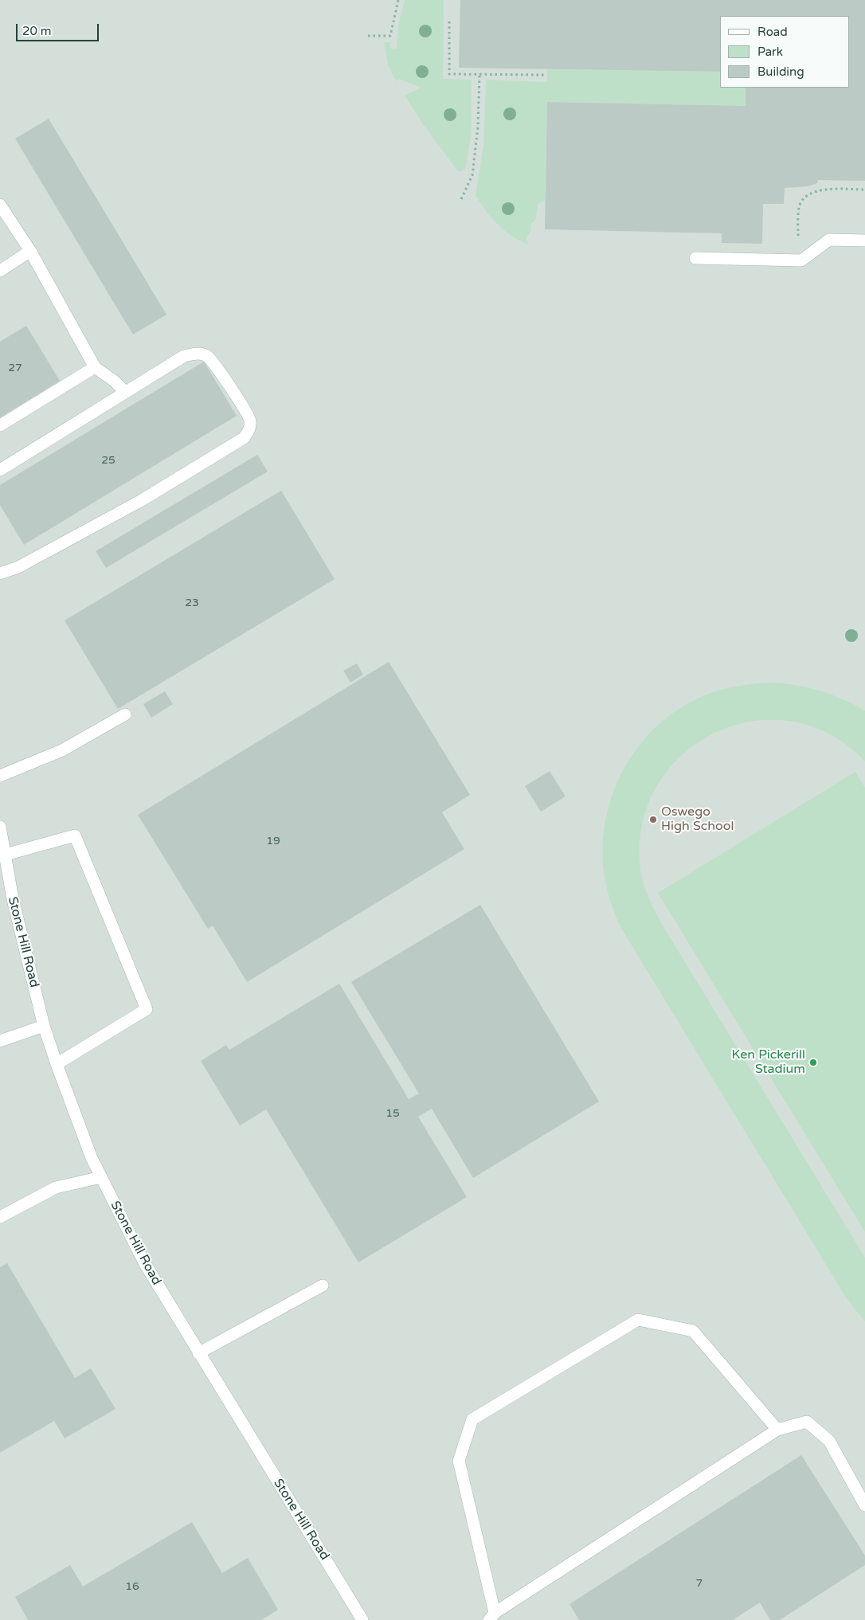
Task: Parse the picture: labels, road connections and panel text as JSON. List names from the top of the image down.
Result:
{
  "streets": {
    "street": ["Stone Hill Road"]
  },
  "places": ["Oswego High School", "Ken Pickerill Stadium"],
  "house_numbers": [
    "27",
    "25",
    "23",
    "19",
    "15",
    "7",
    "16"
  ],
  "legend": ["Road", "Park", "Building"],
  "scale_bar": "20 m"
}
